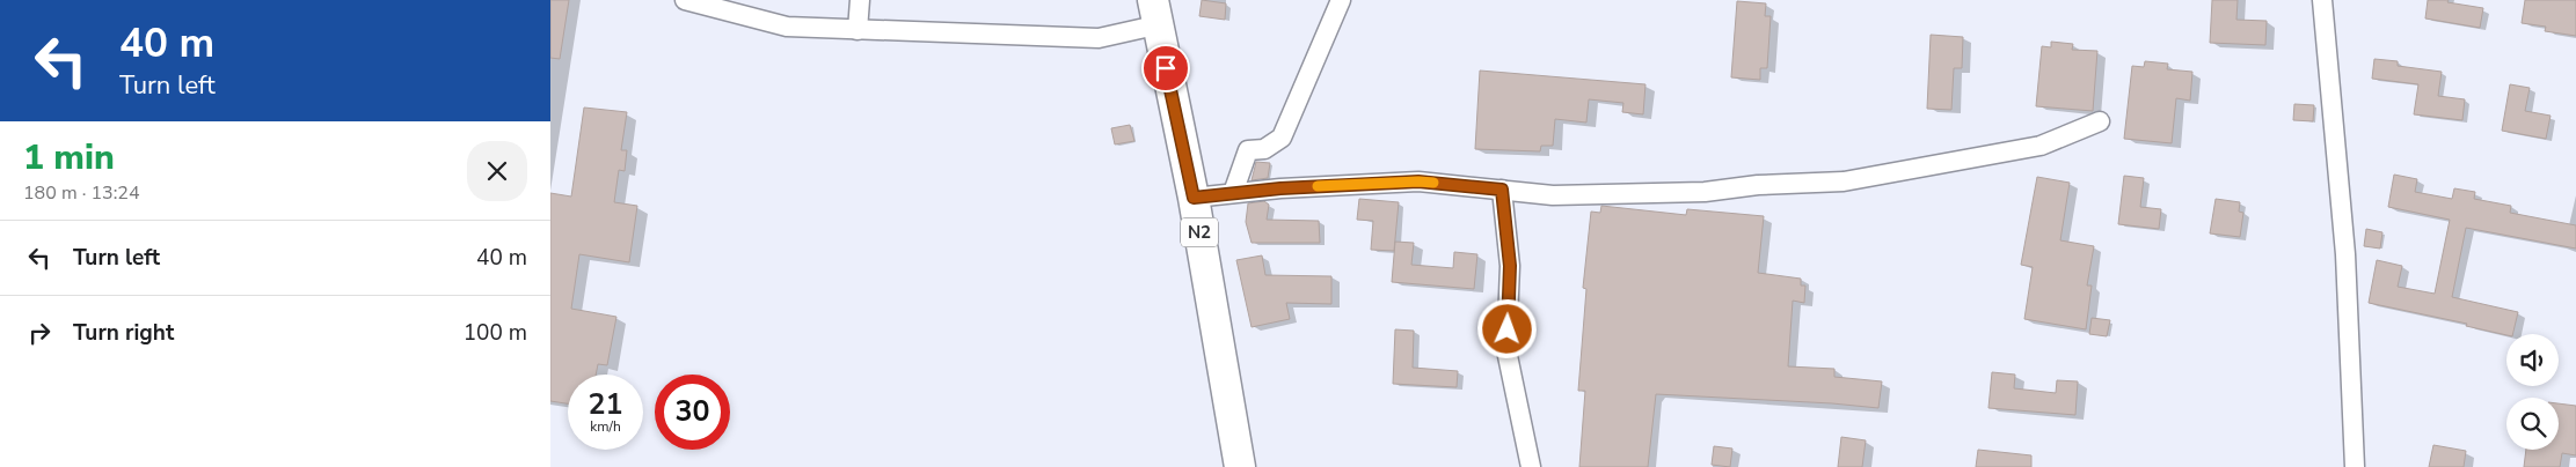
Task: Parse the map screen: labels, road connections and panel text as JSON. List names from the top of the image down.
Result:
{
  "streets": {
    "highway": ["N2"]
  },
  "page": {
    "turn": ["40 m", "Turn left"],
    "heading": ["1 min", "180 m · 13:24"],
    "list": [
      {
        "name": "Turn left",
        "value": "40 m"
      },
      {
        "name": "Turn right",
        "value": "100 m"
      }
    ],
    "speed": "21 km/h",
    "limit": "30"
  }
}
